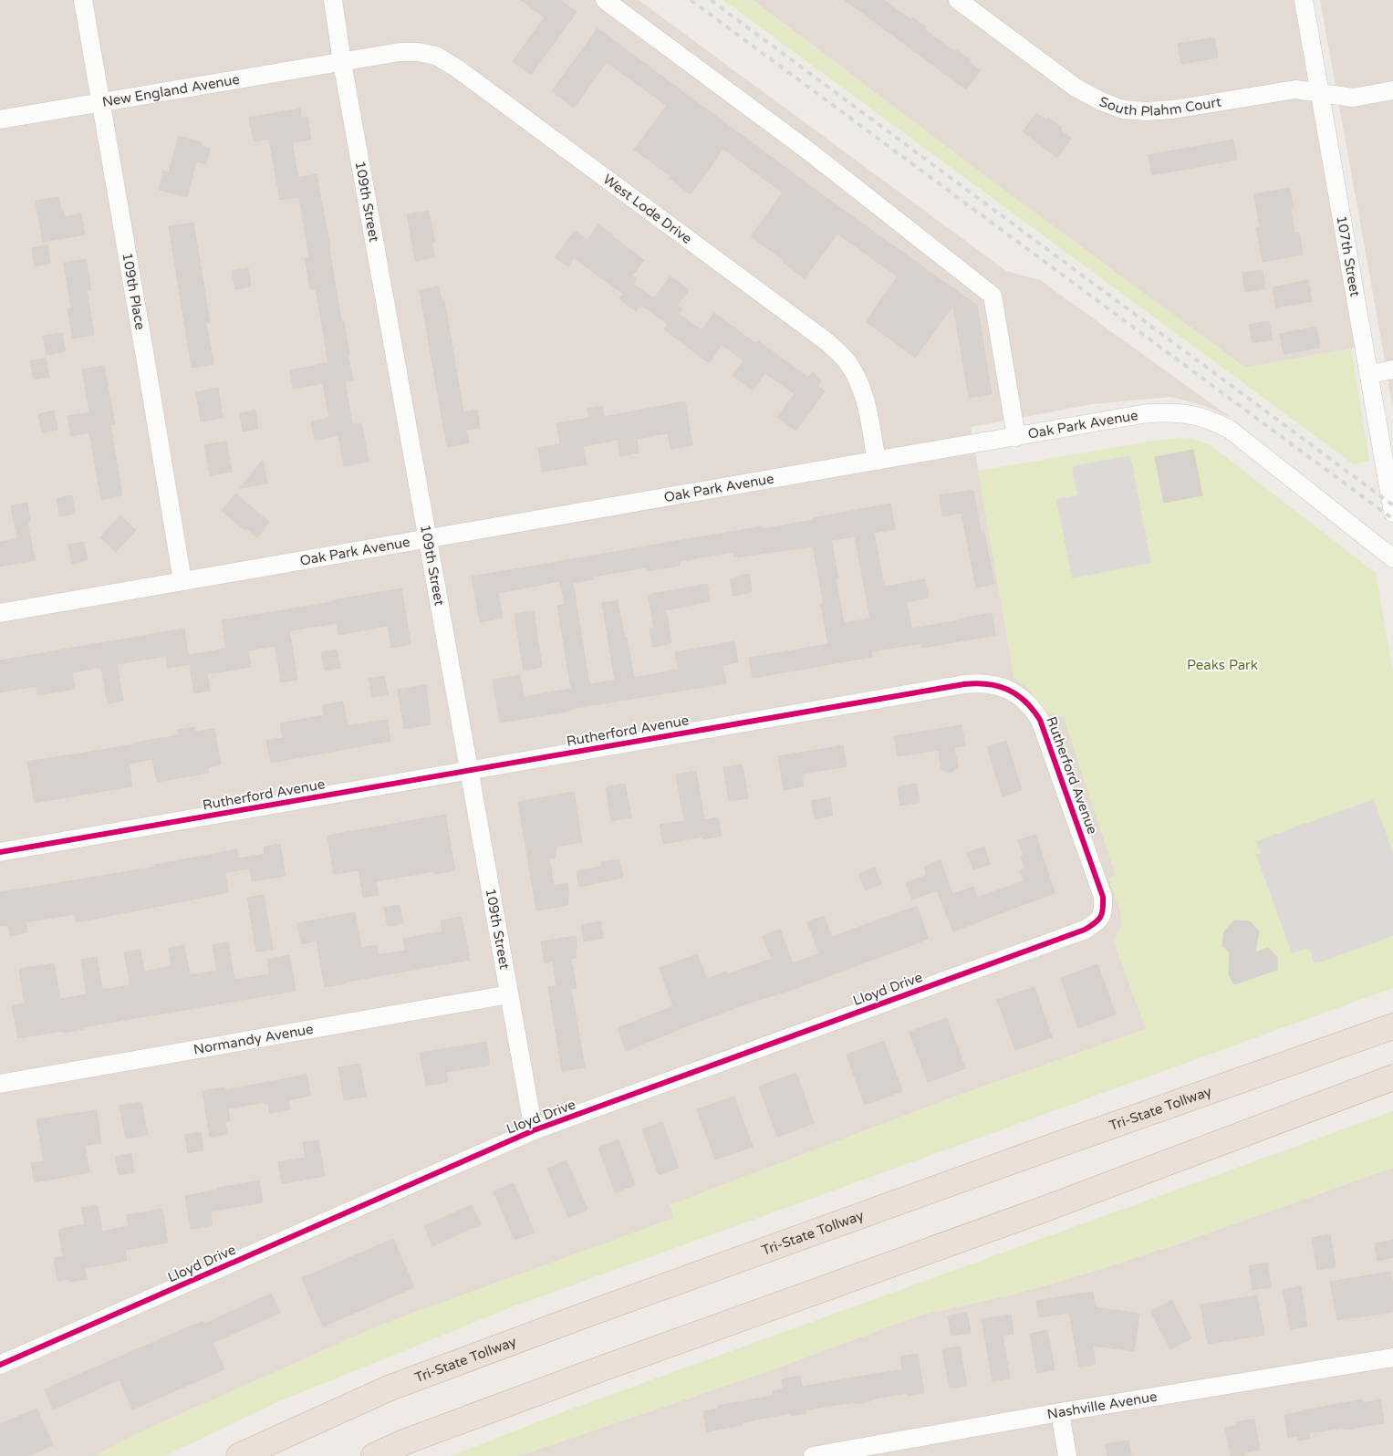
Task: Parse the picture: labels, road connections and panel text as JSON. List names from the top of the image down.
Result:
{
  "streets": {
    "highway": ["Tri-State Tollway"],
    "street": [
      "New England Avenue",
      "South Plahm Court",
      "109th Street",
      "West Lode Drive",
      "107th Street",
      "109th Place",
      "Oak Park Avenue",
      "Rutherford Avenue",
      "Lloyd Drive",
      "Normandy Avenue",
      "Nashville Avenue"
    ]
  },
  "crossings": [
    ["New England Avenue", "109th Street"],
    ["New England Avenue", "West Lode Drive"],
    ["New England Avenue", "109th Place"],
    ["South Plahm Court", "107th Street"],
    ["109th Street", "West Lode Drive"],
    ["109th Street", "Oak Park Avenue"],
    ["109th Street", "Rutherford Avenue"],
    ["109th Street", "Lloyd Drive"],
    ["109th Street", "Normandy Avenue"],
    ["West Lode Drive", "Oak Park Avenue"],
    ["109th Place", "Oak Park Avenue"],
    ["Rutherford Avenue", "Lloyd Drive"]
  ],
  "parks": ["Peaks Park"]
}
